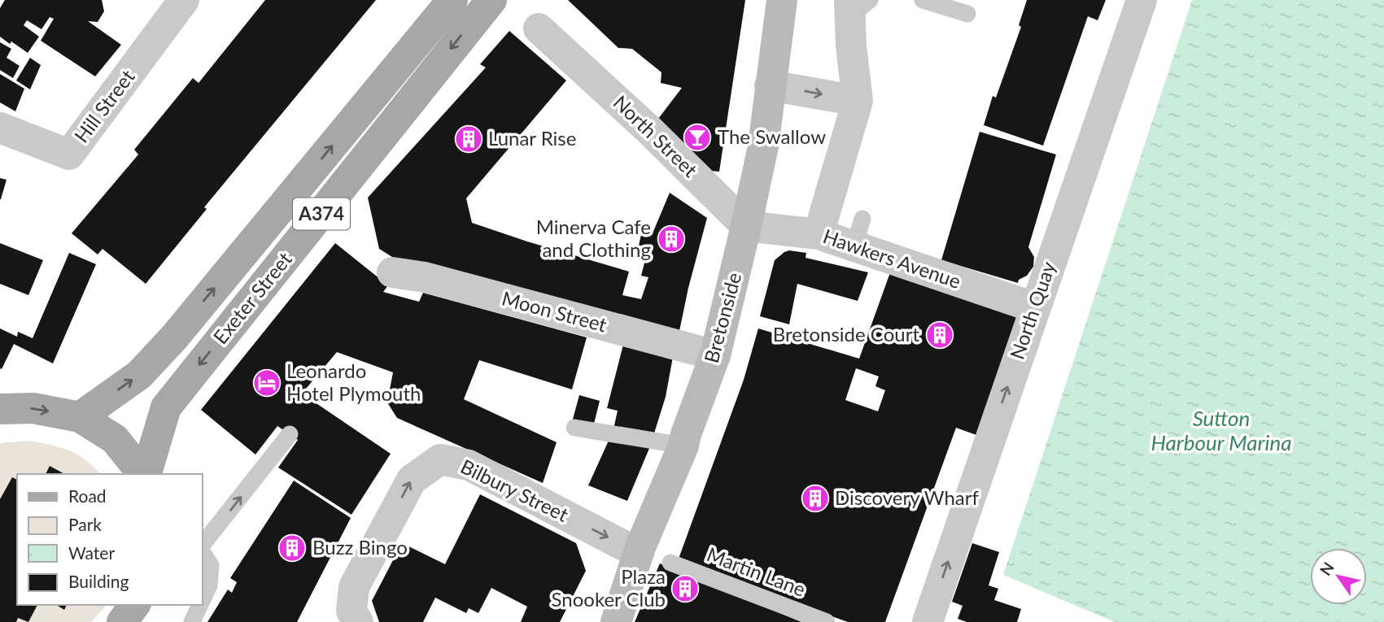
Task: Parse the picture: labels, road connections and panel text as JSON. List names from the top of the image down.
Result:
{
  "streets": {
    "main road": ["A374", "Exeter Street", "Bretonside"],
    "street": [
      "Hill Street",
      "North Street",
      "Hawkers Avenue",
      "North Quay",
      "Moon Street",
      "Bilbury Street"
    ],
    "lane": ["Martin Lane"]
  },
  "crossings": [
    ["North Street", "Hawkers Avenue"],
    ["North Street", "Bretonside"],
    ["A374", "Exeter Street"],
    ["Hawkers Avenue", "North Quay"],
    ["Hawkers Avenue", "Bretonside"],
    ["Moon Street", "Bretonside"],
    ["Bretonside", "Bilbury Street"]
  ],
  "one_way": ["North Quay"],
  "water": ["Sutton Harbour Marina"],
  "places": {
    "bar": ["The Swallow"],
    "building": [
      "Lunar Rise",
      "Minerva Cafe and Clothing",
      "Bretonside Court",
      "Discovery Wharf",
      "Buzz Bingo",
      "Plaza Snooker Club"
    ],
    "hotel": ["Leonardo Hotel Plymouth"]
  },
  "legend": [
    "Road",
    "Park",
    "Water",
    "Building"
  ],
  "north": "top left"
}
